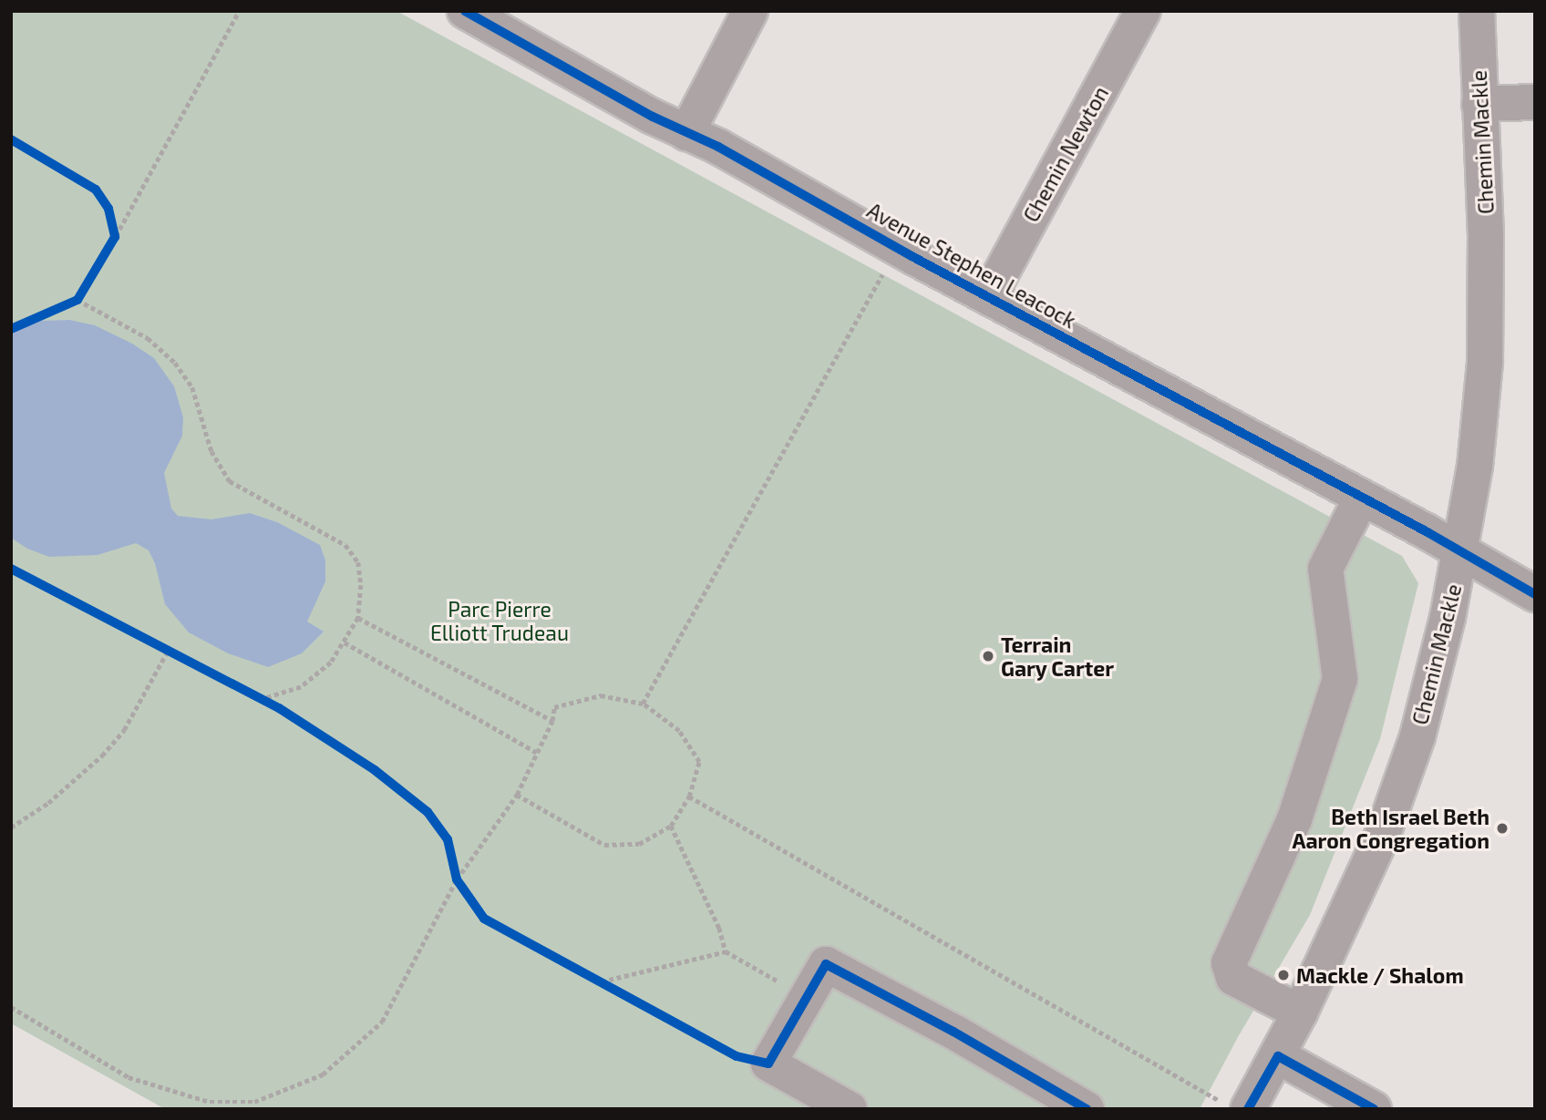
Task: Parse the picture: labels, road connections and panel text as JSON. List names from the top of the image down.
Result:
{
  "streets": {
    "street": ["Chemin Mackle", "Chemin Newton", "Avenue Stephen Leacock"]
  },
  "crossings": [
    ["Chemin Mackle", "Avenue Stephen Leacock"],
    ["Chemin Newton", "Avenue Stephen Leacock"]
  ],
  "parks": ["Parc Pierre Elliott Trudeau"],
  "places": ["Terrain Gary Carter", "Beth Israel Beth Aaron Congregation", "Mackle / Shalom"]
}
